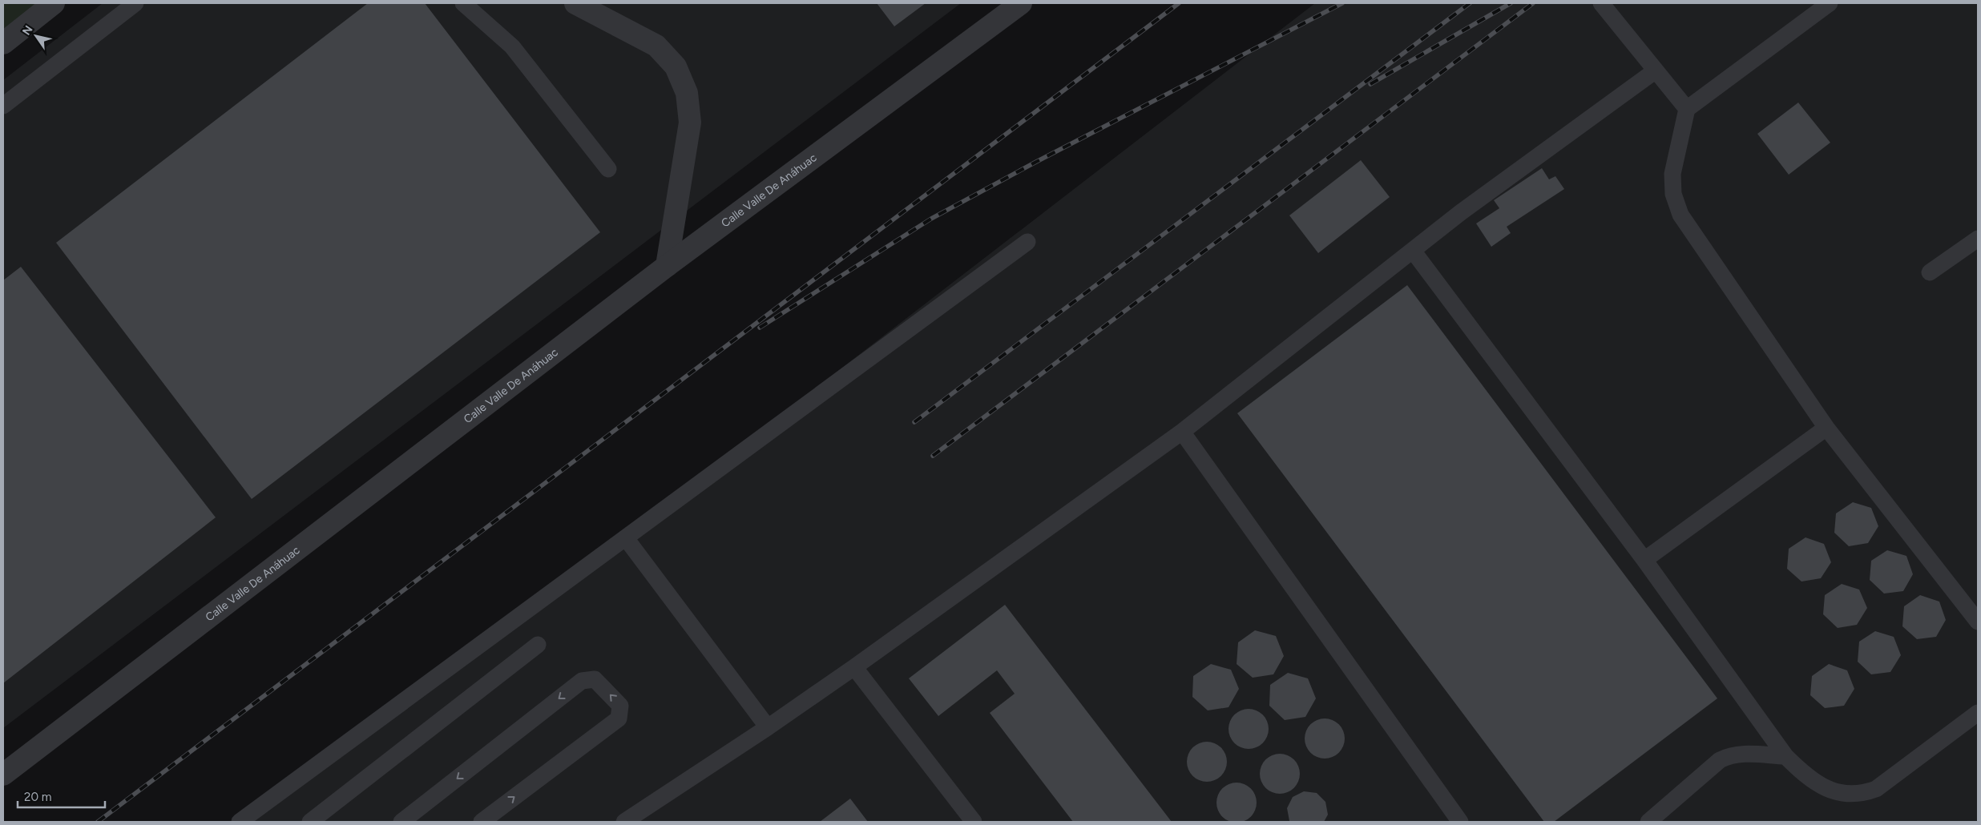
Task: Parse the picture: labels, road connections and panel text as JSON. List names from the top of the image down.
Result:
{
  "streets": {
    "street": ["Calle Valle De Anáhuac"]
  },
  "scale_bar": "20 m",
  "north": "top left"
}
